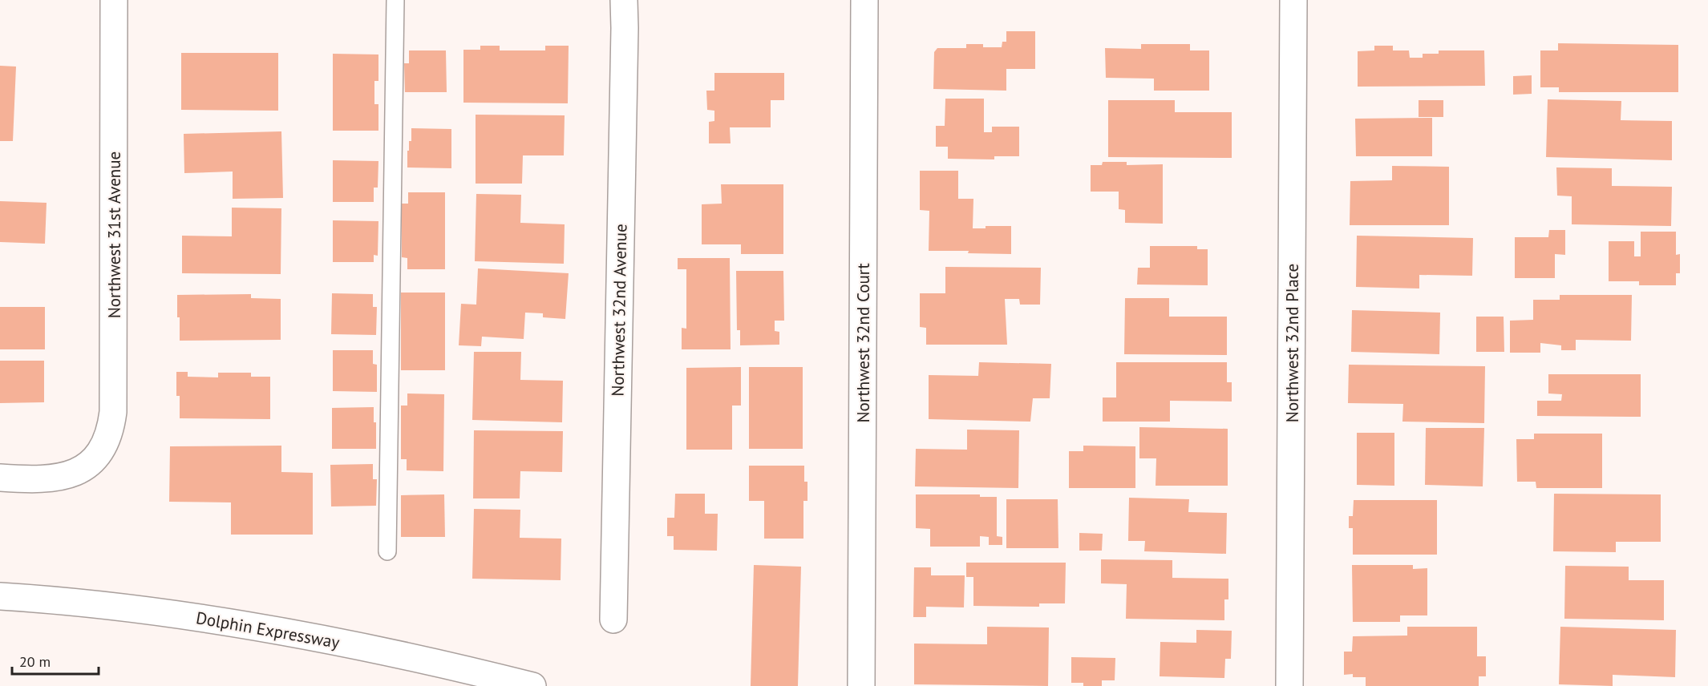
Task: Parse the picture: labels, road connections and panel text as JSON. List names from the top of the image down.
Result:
{
  "streets": {
    "main road": [
      "Northwest 31st Avenue",
      "Northwest 32nd Avenue",
      "Northwest 32nd Court",
      "Northwest 32nd Place",
      "Dolphin Expressway"
    ]
  },
  "scale_bar": "20 m"
}
